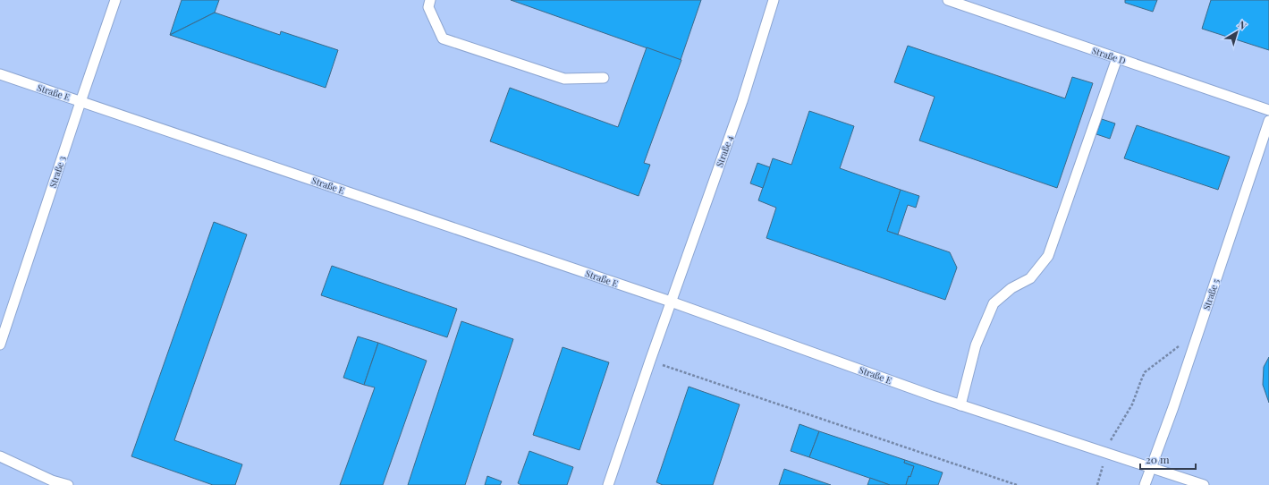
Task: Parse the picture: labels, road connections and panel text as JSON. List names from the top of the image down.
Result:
{
  "streets": {
    "lane": [
      "Straße D",
      "Straße E",
      "Straße 4",
      "Straße 3",
      "Straße 5"
    ]
  },
  "crossings": [
    ["Straße E", "Straße 4"],
    ["Straße E", "Straße 3"],
    ["Straße E", "Straße 5"]
  ],
  "scale_bar": "20 m",
  "north": "top right"
}
